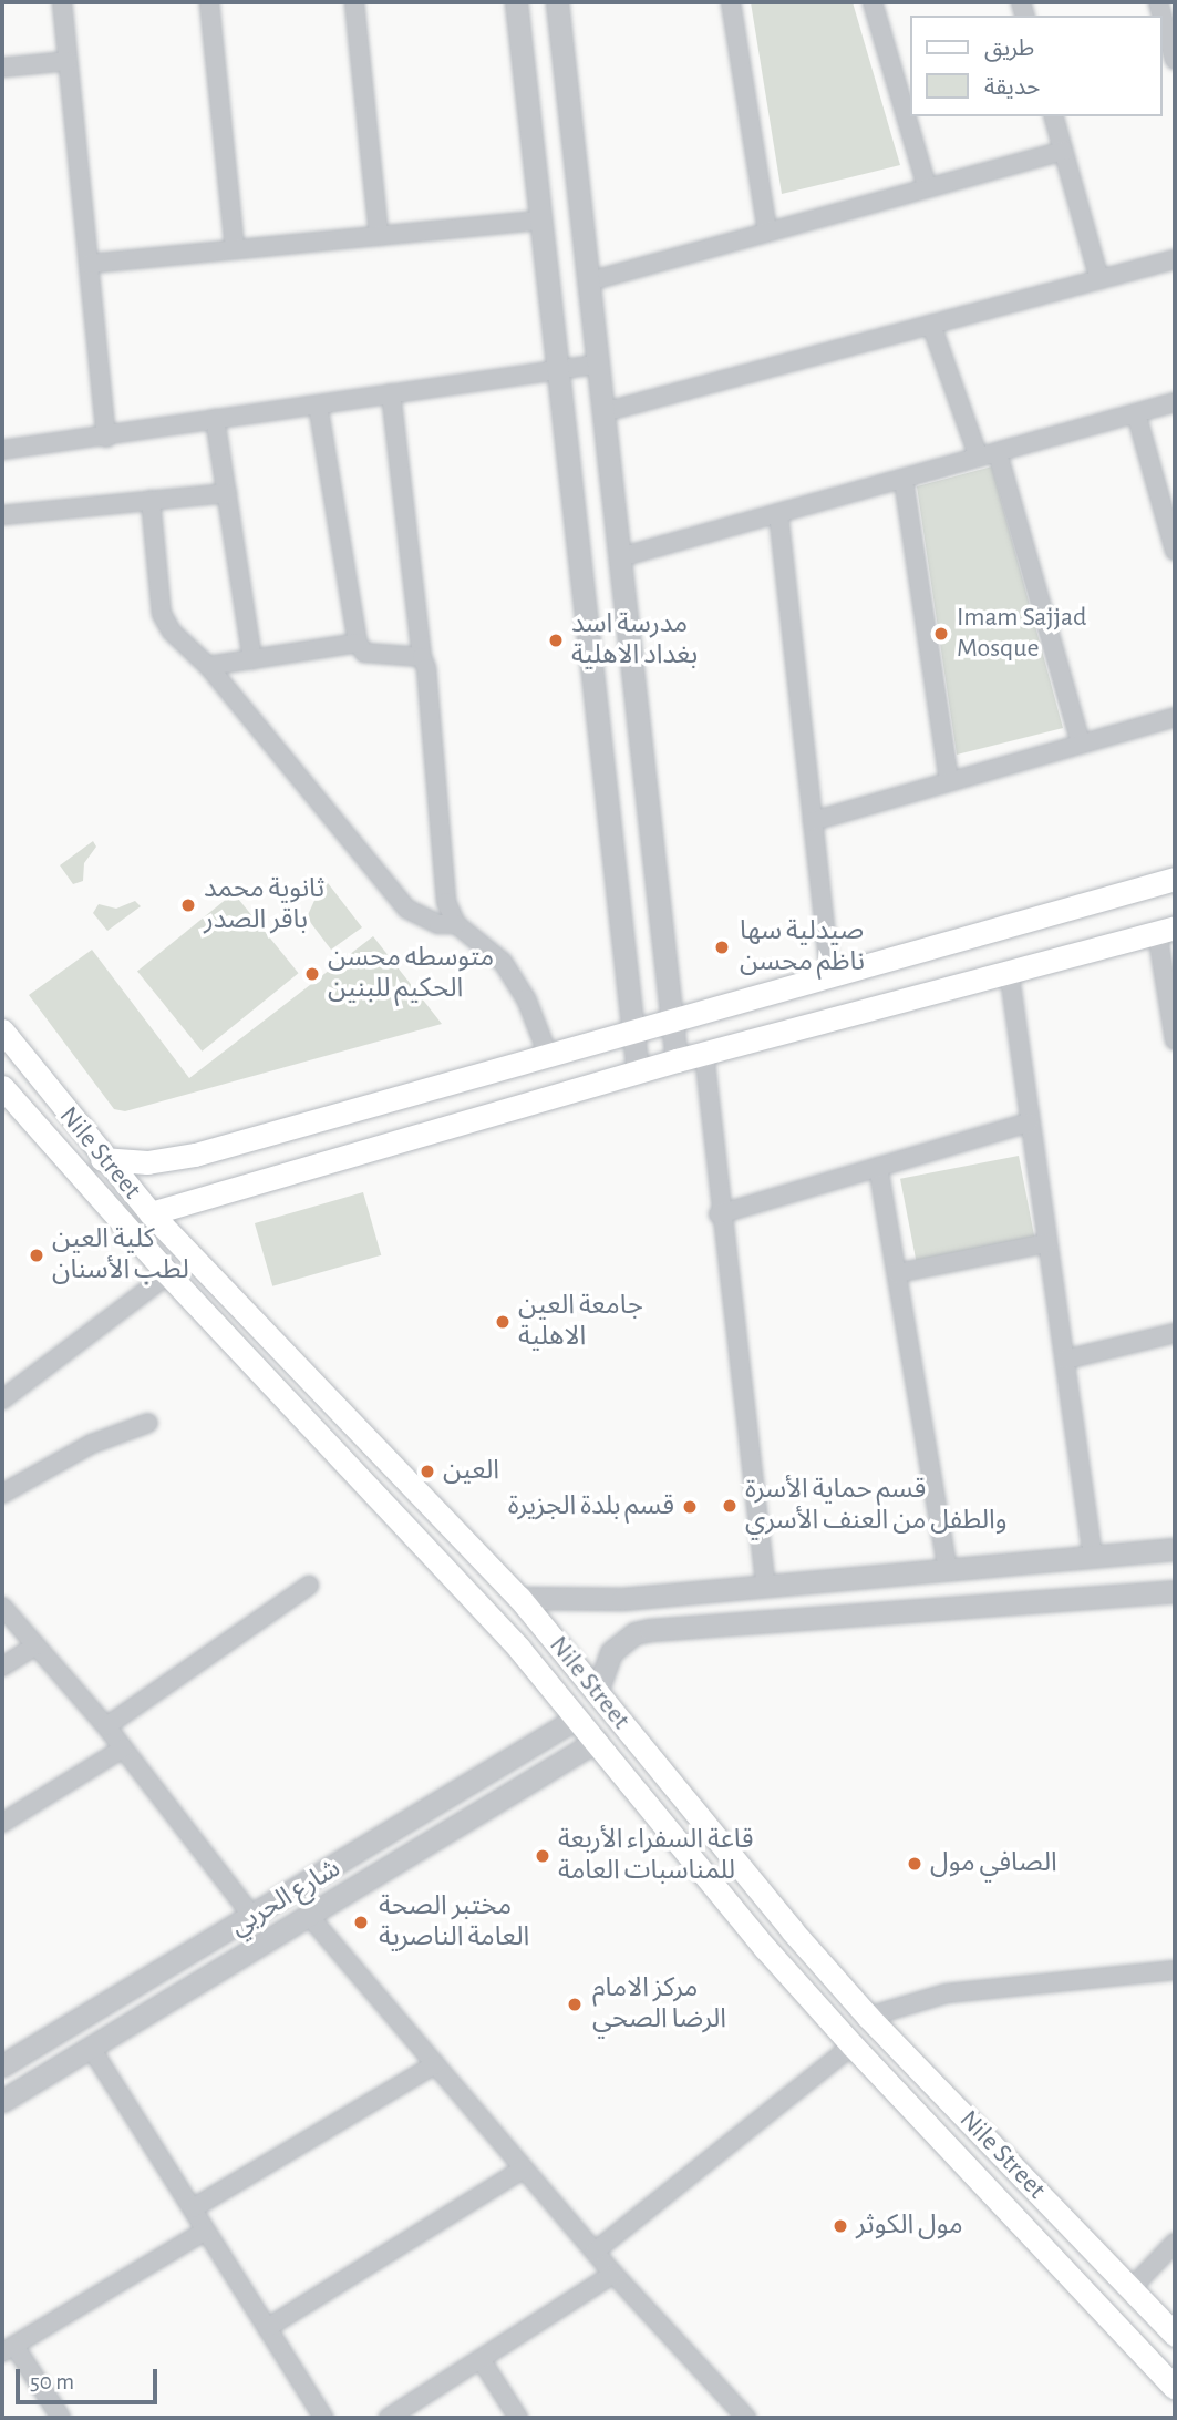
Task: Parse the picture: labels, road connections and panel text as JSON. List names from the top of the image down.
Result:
{
  "streets": {
    "main road": ["Nile Street"],
    "street": ["شارع الحربي"]
  },
  "crossings": [
    ["Nile Street", "شارع الحربي"]
  ],
  "places": [
    "Imam Sajjad Mosque",
    "مدرسة اسد بغداد الاهلية",
    "ثانوية محمد باقر الصدر",
    "صيدلية سها ناظم محسن",
    "متوسطه محسن الحكيم للبنين",
    "كلية العين لطب الأسنان",
    "جامعة العين الاهلية",
    "العين",
    "قسم حماية الأسرة والطفل من العنف الأسري",
    "قسم بلدة الجزيرة",
    "قاعة السفراء الأربعة للمناسبات العامة",
    "الصافي مول",
    "مختبر الصحة العامة الناصرية",
    "مركز الامام الرضا الصحي",
    "مول الكوثر"
  ],
  "legend": ["طريق", "حديقة"],
  "scale_bar": "50 m"
}
